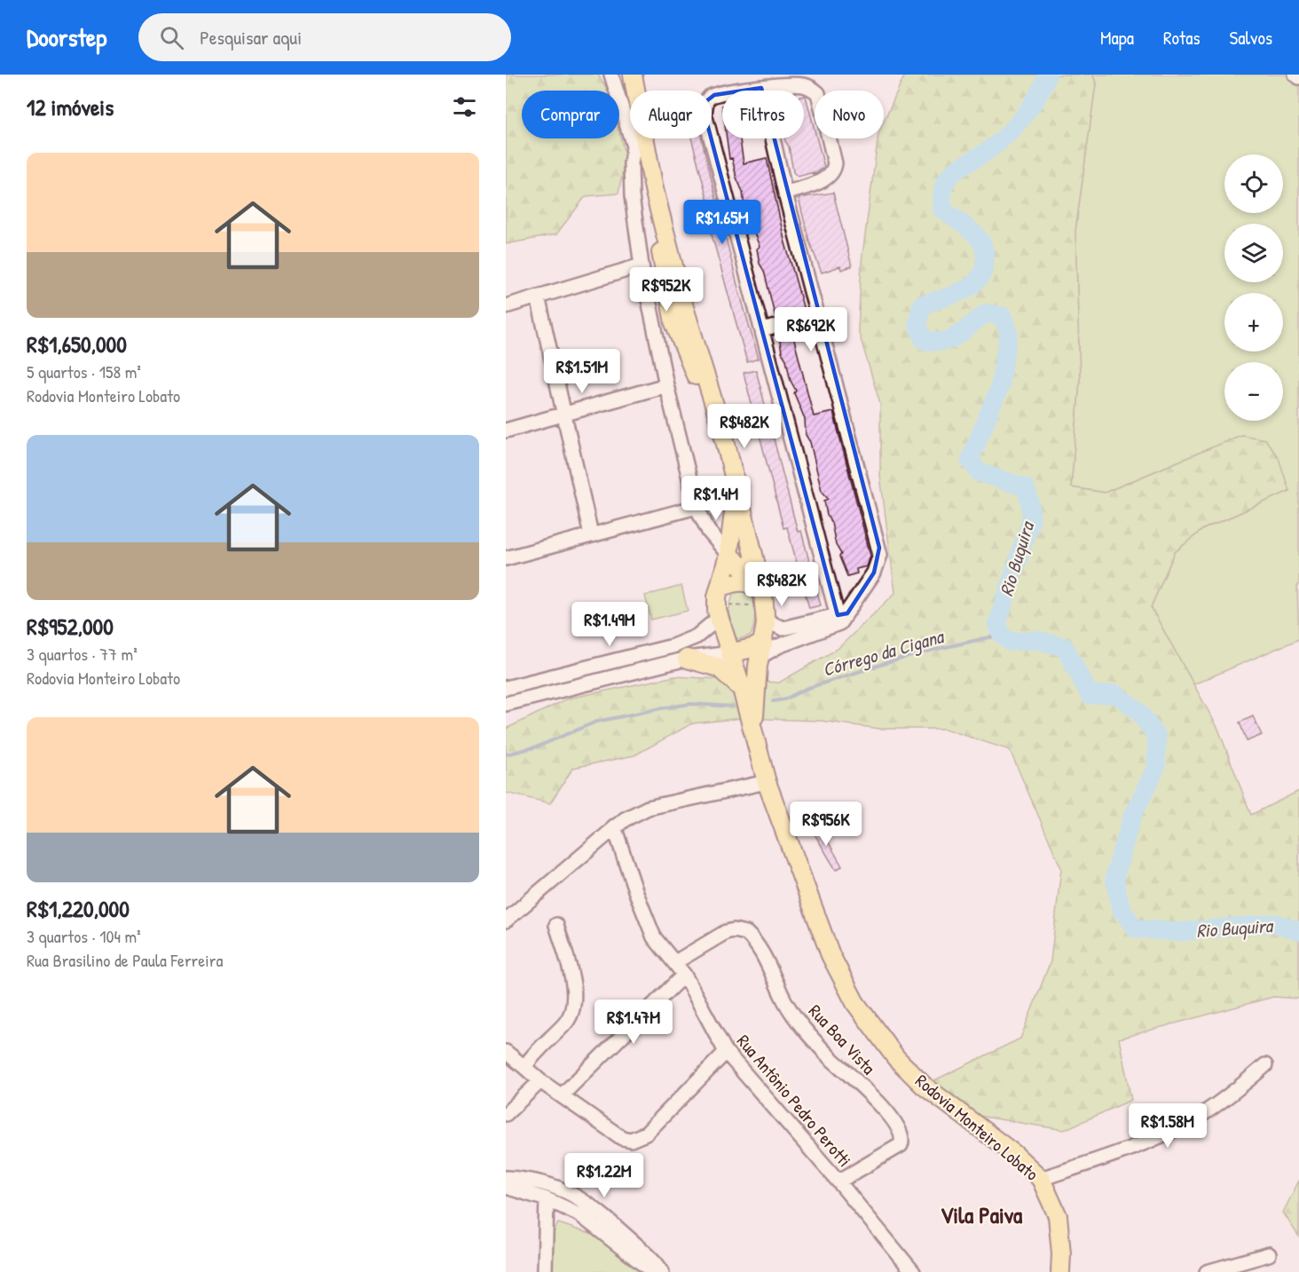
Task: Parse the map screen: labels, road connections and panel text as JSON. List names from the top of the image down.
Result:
{
  "streets": {
    "main road": ["Rodovia Monteiro Lobato"],
    "street": ["Rua Boa Vista", "Rua Antônio Pedro Perotti"]
  },
  "crossings": [
    ["Rua Boa Vista", "Rua Antônio Pedro Perotti"]
  ],
  "districts": ["Vila Paiva"],
  "water": ["Rio Buquira", "Córrego da Cigana"],
  "page": {
    "header": "Doorstep",
    "search": "Pesquisar aqui",
    "nav": ["Mapa", "Rotas", "Salvos"],
    "heading": "12 imóveis",
    "chip": [
      "Comprar",
      "Alugar",
      "Filtros",
      "Novo"
    ],
    "list": [
      {
        "name": "R$1,650,000",
        "note": "5 quartos · 158 m² · Rodovia Monteiro Lobato"
      },
      {
        "name": "R$952,000",
        "note": "3 quartos · 77 m² · Rodovia Monteiro Lobato"
      },
      {
        "name": "R$1,220,000",
        "note": "3 quartos · 104 m² · Rua Brasilino de Paula Ferreira"
      }
    ],
    "map_buttons": ["+", "−"],
    "price": [
      "R$1.65M",
      "R$952K",
      "R$692K",
      "R$1.51M",
      "R$482K",
      "R$1.4M",
      "R$482K",
      "R$1.49M",
      "R$956K",
      "R$1.47M",
      "R$1.58M",
      "R$1.22M"
    ]
  }
}
